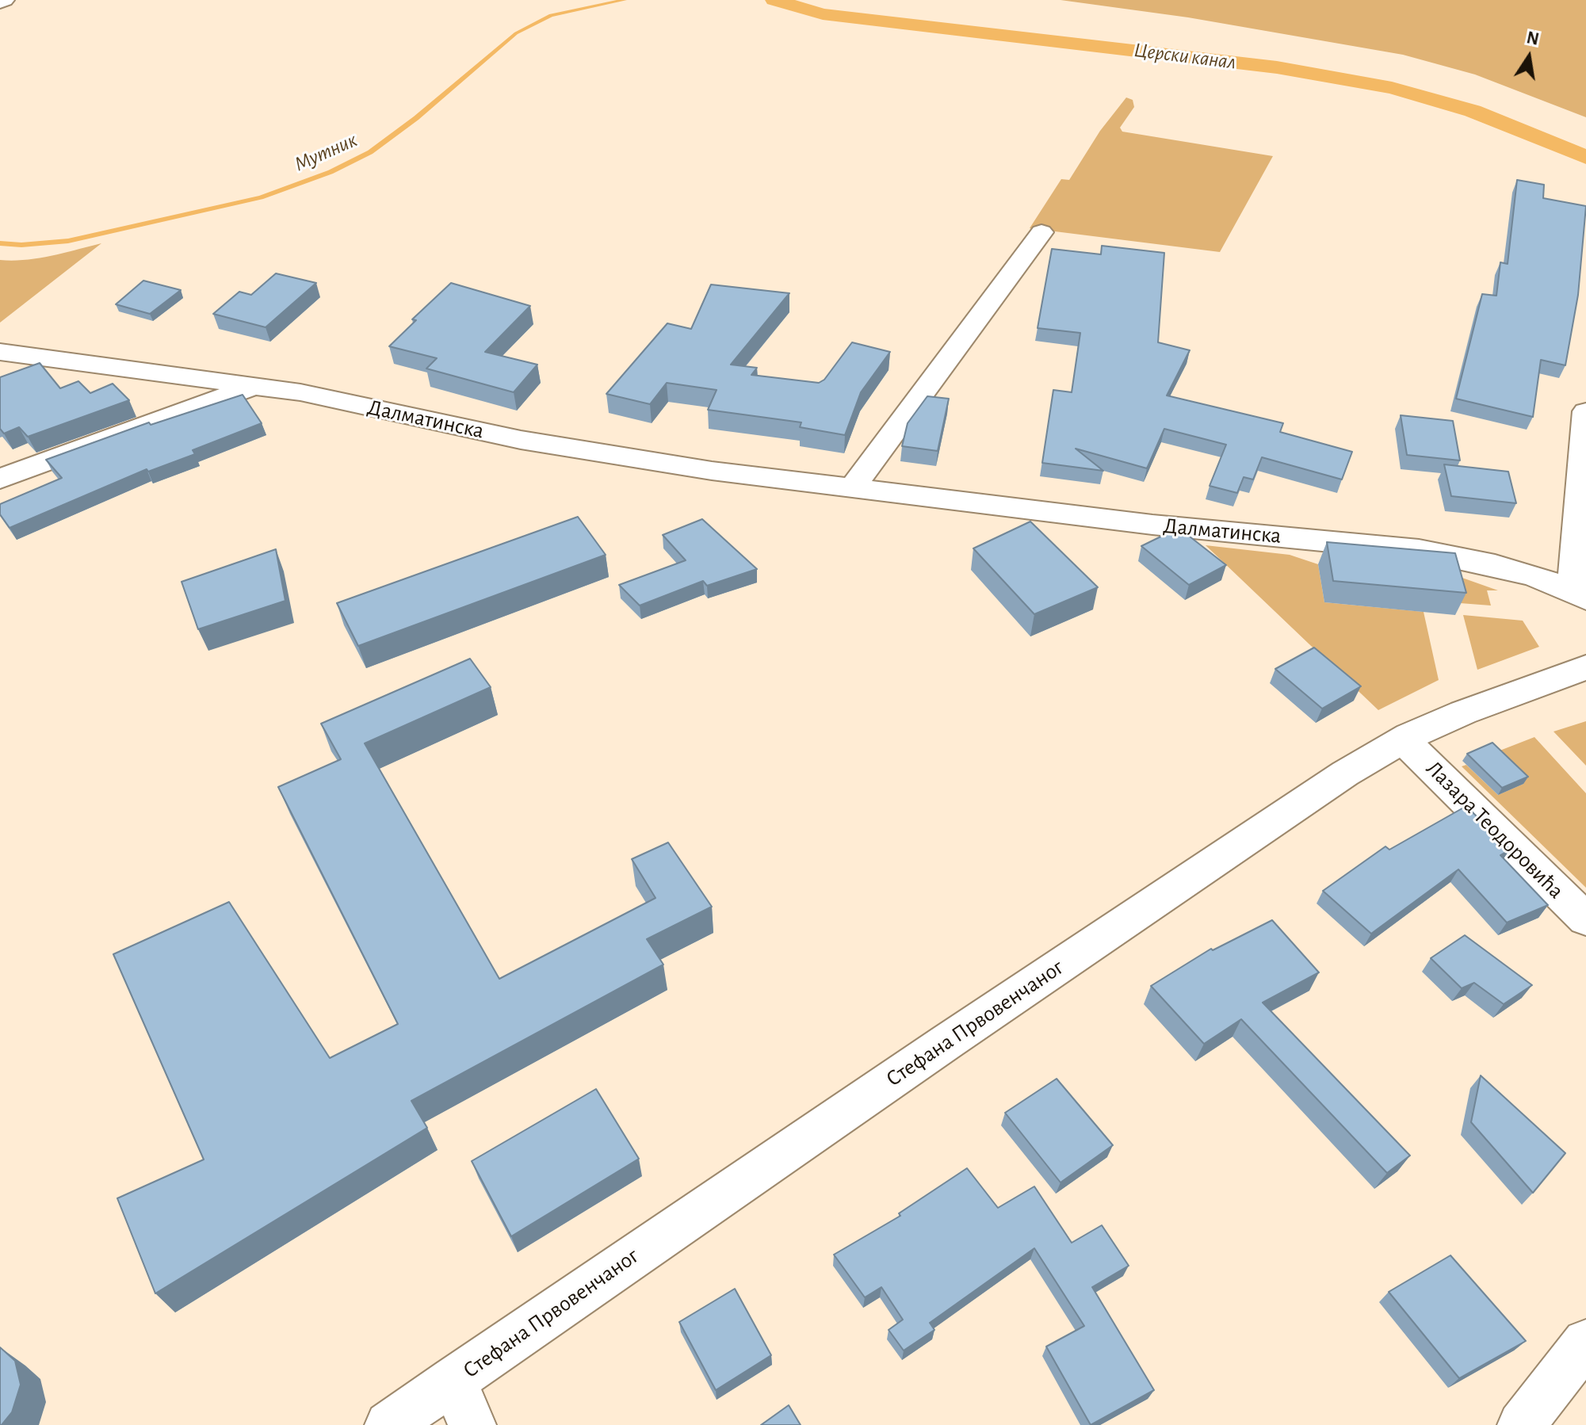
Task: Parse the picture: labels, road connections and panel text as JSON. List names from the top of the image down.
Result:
{
  "streets": {
    "street": ["Далматинска", "Лазара Теодоровића", "Стефана Првовенчаног"]
  },
  "crossings": [
    ["Лазара Теодоровића", "Стефана Првовенчаног"]
  ],
  "water": ["Церски канал", "Мутник"],
  "north": "top"
}
